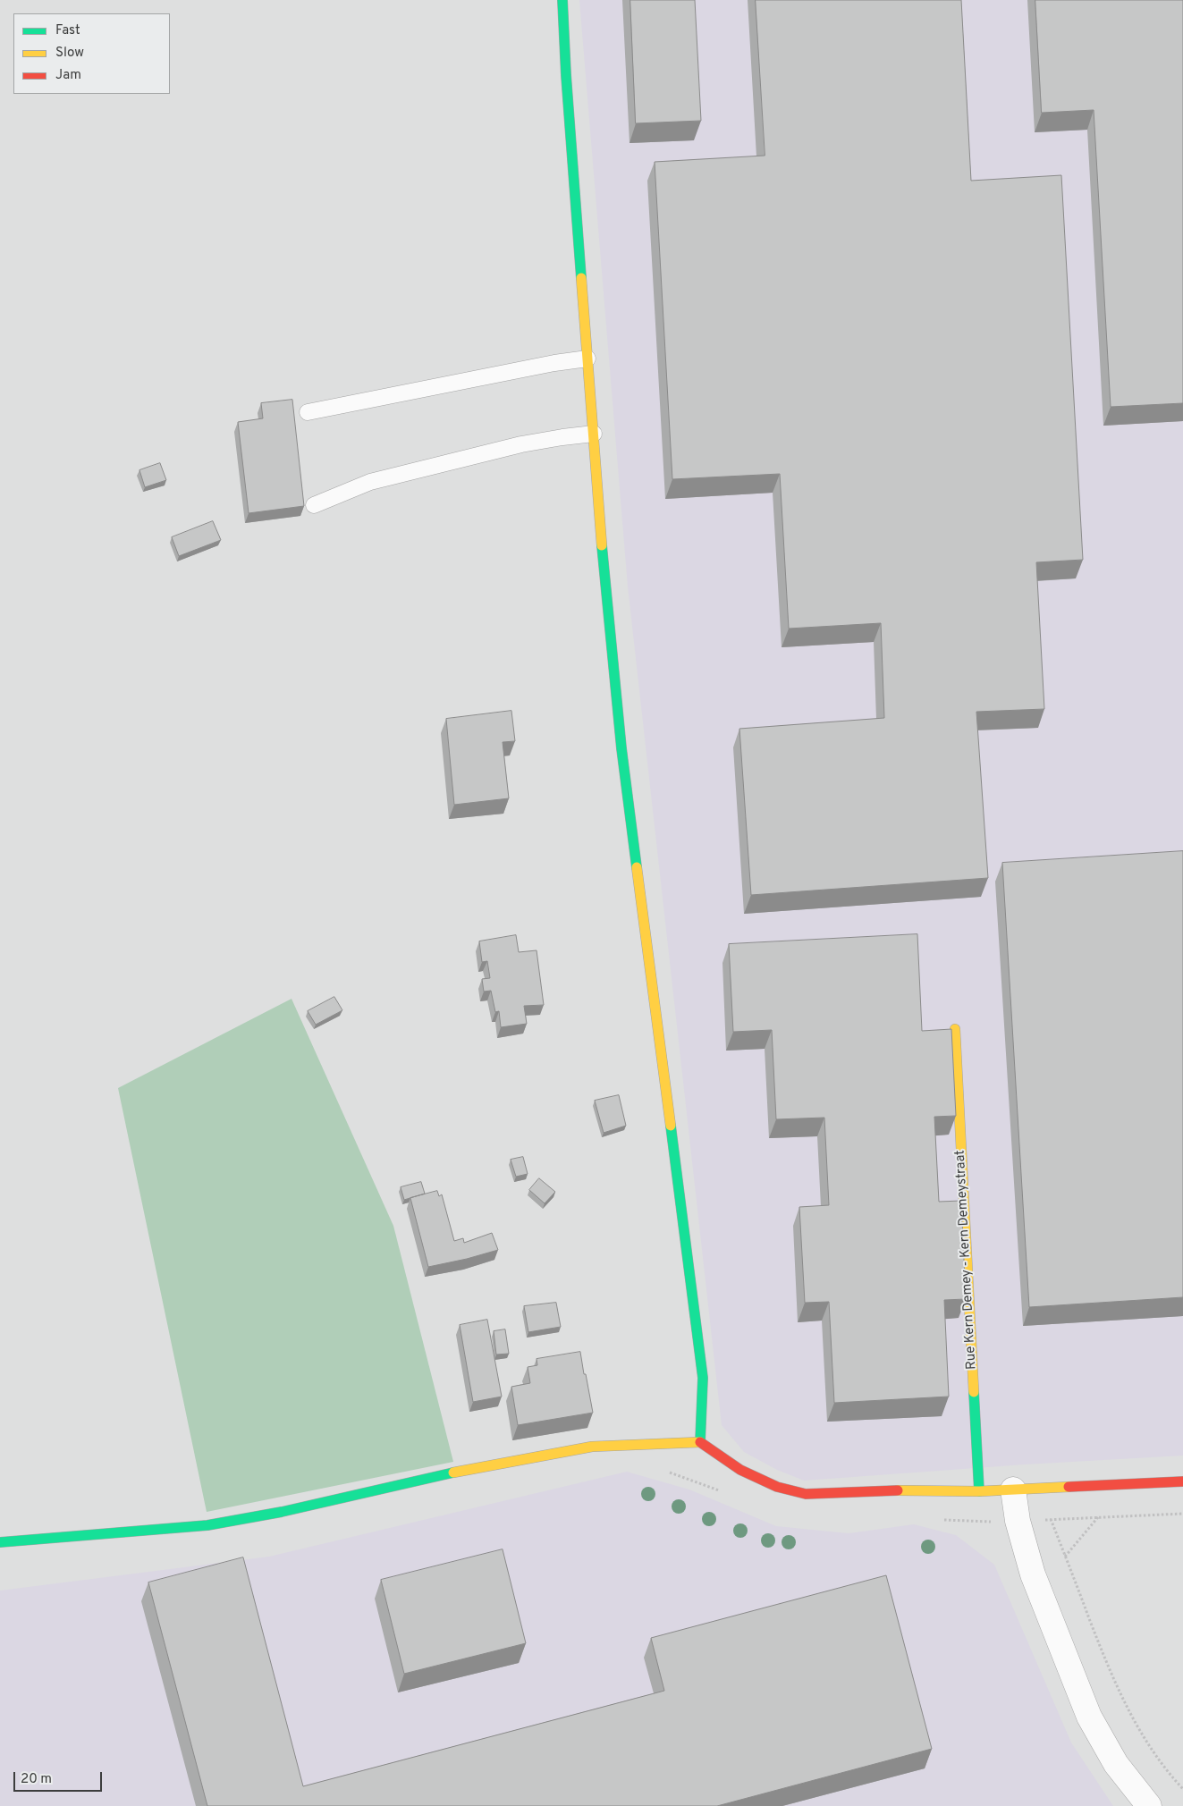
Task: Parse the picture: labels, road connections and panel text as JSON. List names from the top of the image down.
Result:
{
  "streets": {
    "street": ["Rue Kern Demey - Kern Demeystraat"]
  },
  "legend": ["Fast", "Slow", "Jam"],
  "scale_bar": "20 m"
}
